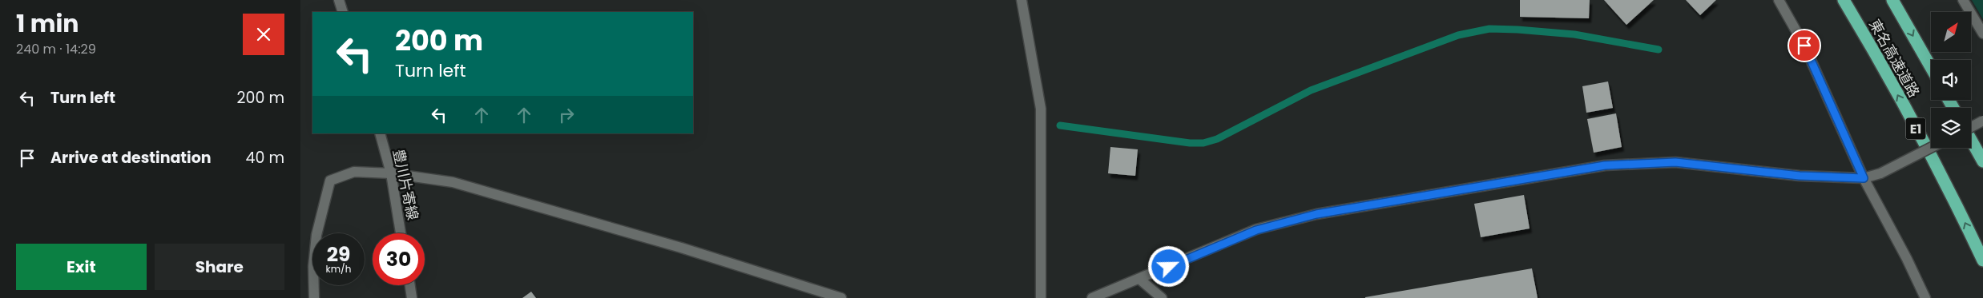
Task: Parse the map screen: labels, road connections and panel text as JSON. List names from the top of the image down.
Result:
{
  "streets": {
    "highway": ["東名高速道路", "E1"],
    "street": ["豊川片寄線"]
  },
  "north": "top right",
  "page": {
    "heading": ["1 min", "240 m · 14:29"],
    "turn": ["200 m", "Turn left"],
    "list": [
      {
        "name": "Turn left",
        "value": "200 m"
      },
      {
        "name": "Arrive at destination",
        "value": "40 m"
      }
    ],
    "speed": "29 km/h",
    "limit": "30",
    "buttons": ["Exit", "Share"]
  }
}
